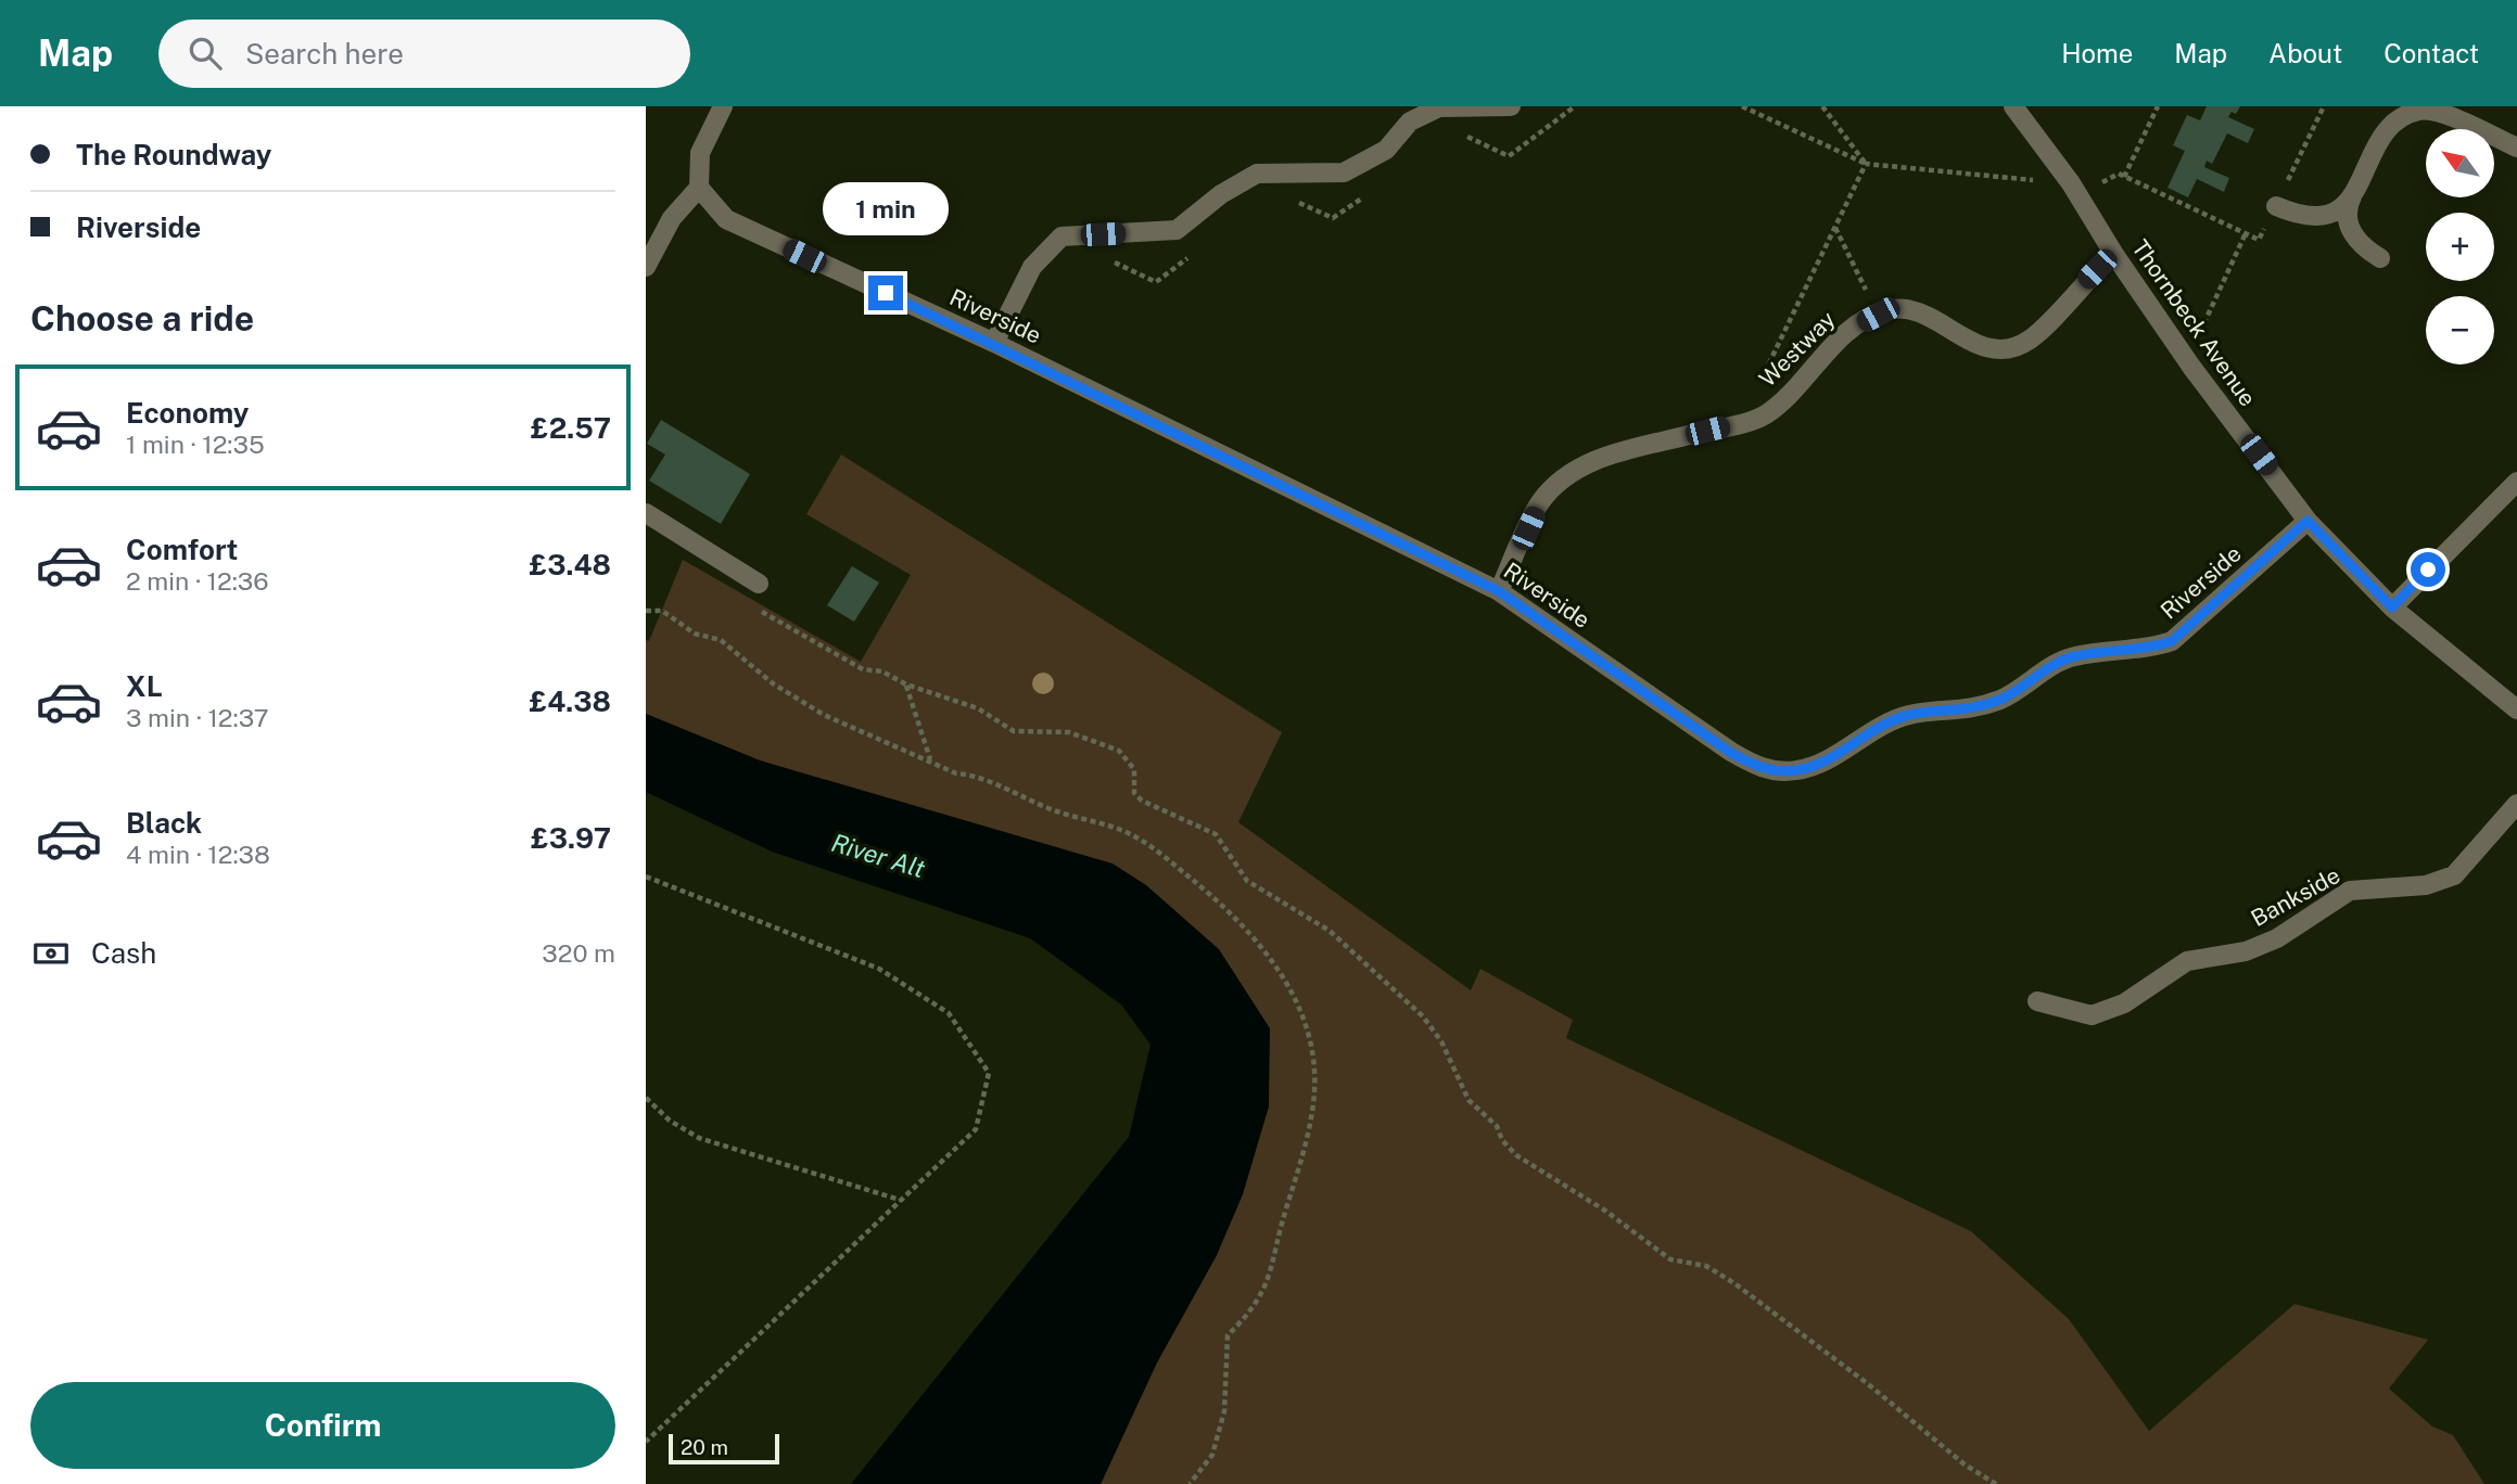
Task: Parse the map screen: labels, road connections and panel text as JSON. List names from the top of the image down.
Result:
{
  "streets": {
    "street": [
      "Riverside",
      "Thornbeck Avenue",
      "Westway",
      "Bankside"
    ]
  },
  "crossings": [
    ["Riverside", "Thornbeck Avenue"],
    ["Riverside", "Westway"],
    ["Thornbeck Avenue", "Westway"]
  ],
  "water": ["River Alt"],
  "scale_bar": "20 m",
  "north": "top left",
  "page": {
    "header": "Map",
    "search": "Search here",
    "nav": [
      "Home",
      "Map",
      "About",
      "Contact"
    ],
    "banner": ["The Roundway", "Riverside"],
    "map_buttons": ["+", "−"],
    "bubble": "1 min",
    "heading": "Choose a ride",
    "list": [
      {
        "name": "Economy",
        "note": "1 min · 12:35",
        "value": "£2.57"
      },
      {
        "name": "Comfort",
        "note": "2 min · 12:36",
        "value": "£3.48"
      },
      {
        "name": "XL",
        "note": "3 min · 12:37",
        "value": "£4.38"
      },
      {
        "name": "Black",
        "note": "4 min · 12:38",
        "value": "£3.97"
      }
    ],
    "pay": ["Cash", "320 m"],
    "buttons": "Confirm",
    "scale": "20 m"
  }
}
